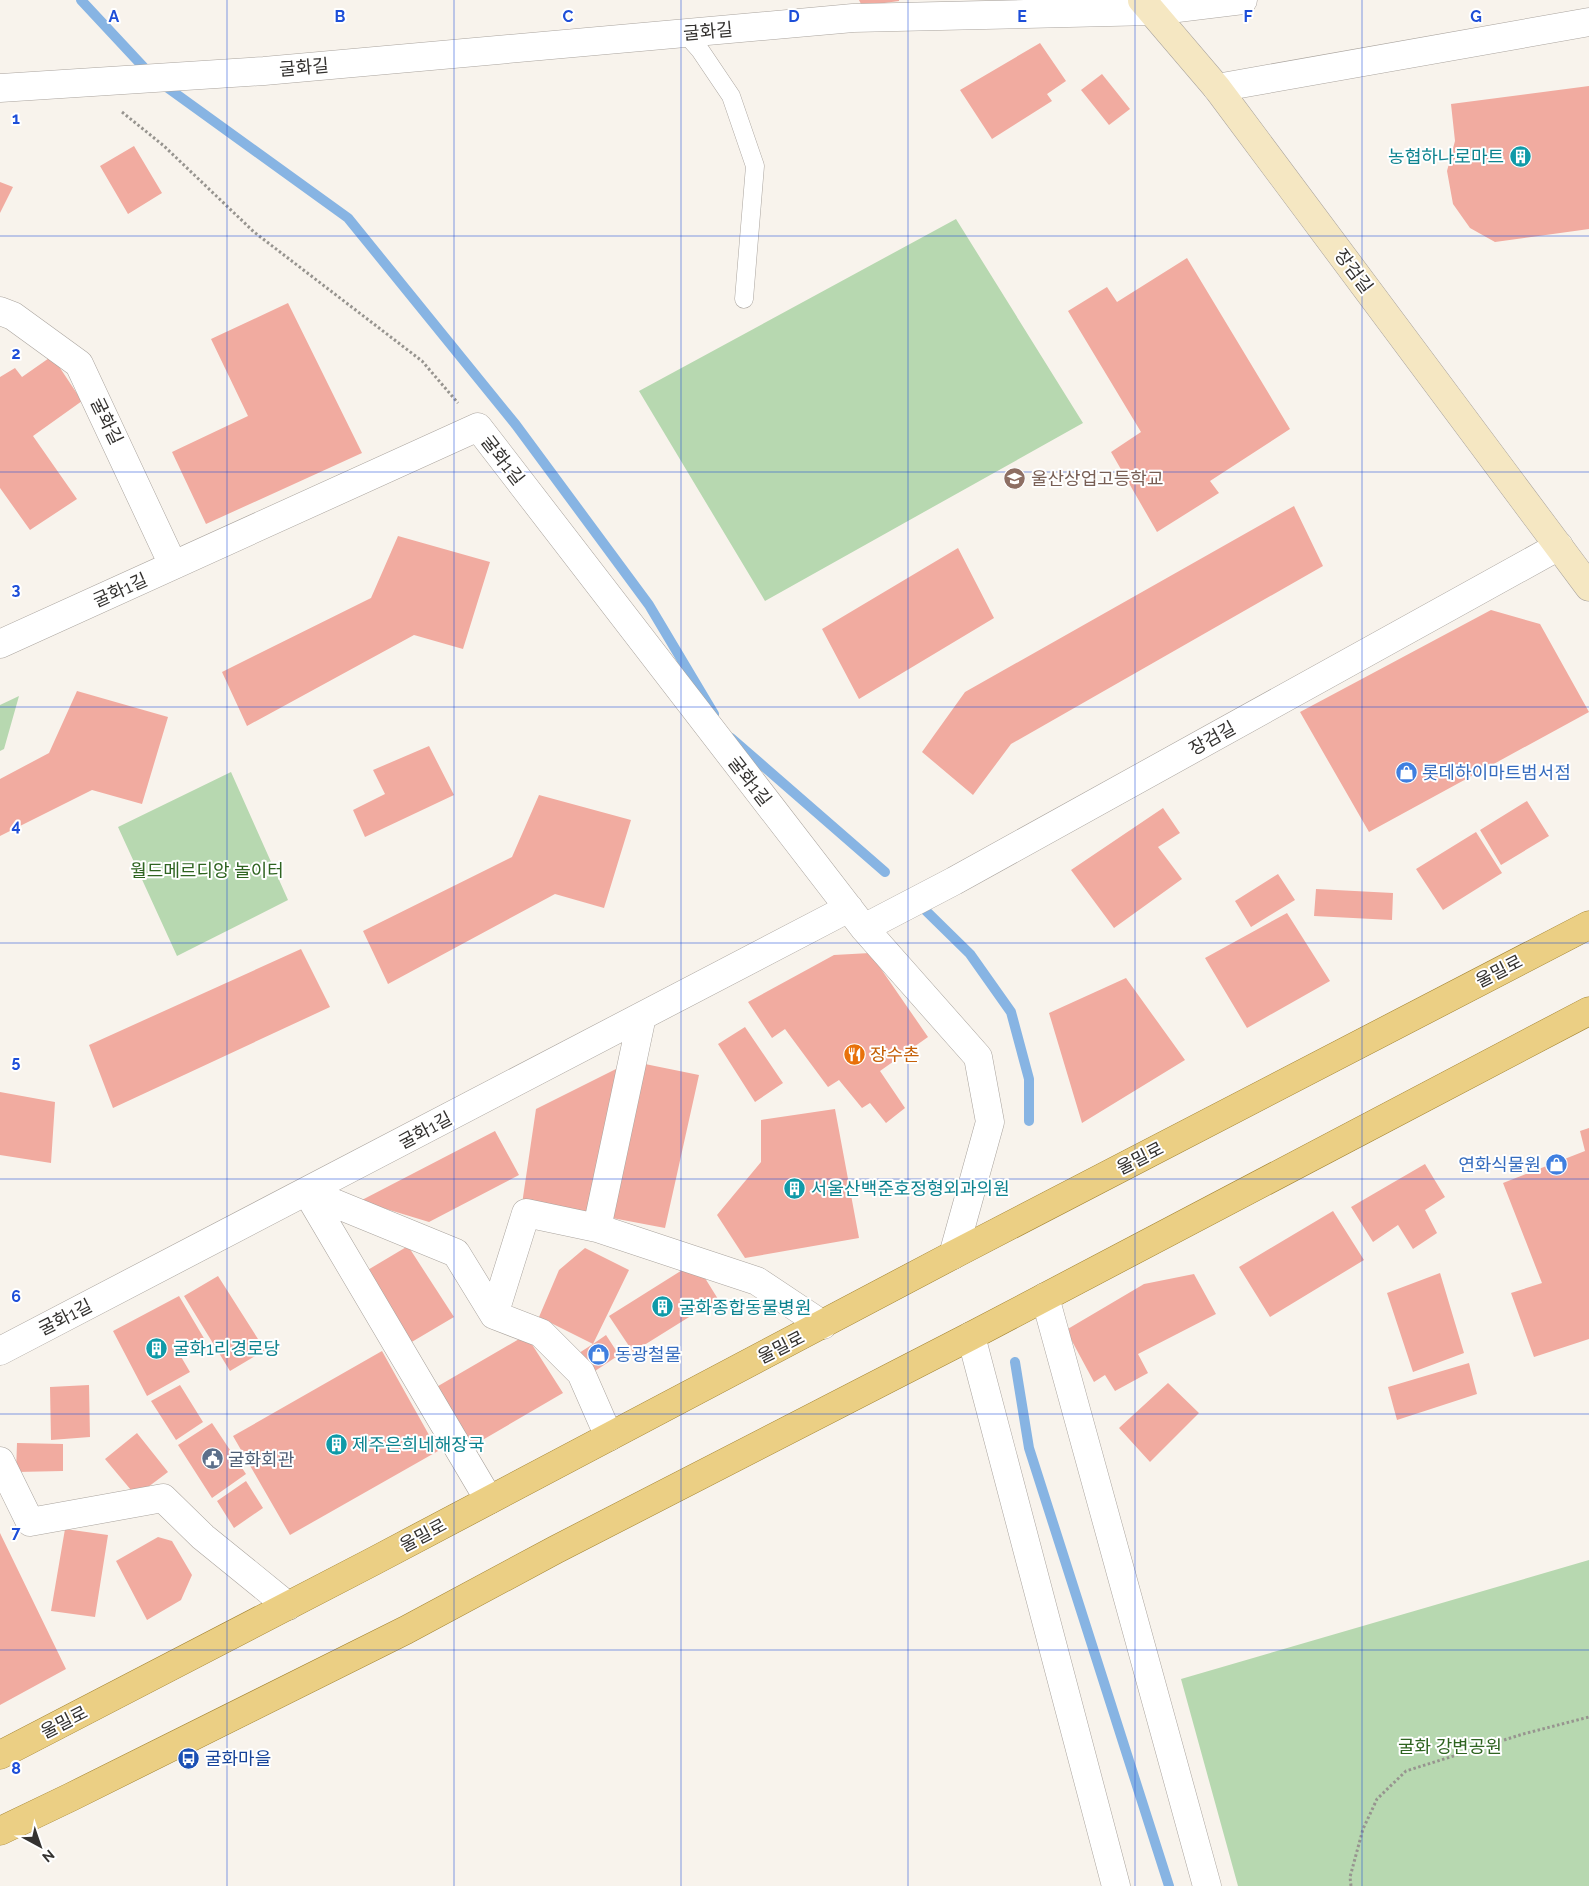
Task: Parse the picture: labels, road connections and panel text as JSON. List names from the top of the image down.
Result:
{
  "streets": {
    "main road": ["장검길", "울밀로"],
    "street": ["굴화길", "굴화1길"]
  },
  "crossings": [
    ["굴화길", "장검길"],
    ["굴화길", "굴화1길"],
    ["장검길", "굴화1길"],
    ["굴화1길", "울밀로"]
  ],
  "parks": ["월드메르디앙 놀이터", "굴화 강변공원"],
  "places": {
    "building": [
      "농협하나로마트",
      "서울산백준호정형외과의원",
      "굴화종합동물병원",
      "굴화1리경로당",
      "제주은희네해장국"
    ],
    "school or university": ["울산상업고등학교"],
    "shop": ["롯데하이마트범서점", "연화식물원", "동광철물"],
    "restaurant": ["장수촌"],
    "public building": ["굴화회관"],
    "bus stop": ["굴화마을"]
  },
  "north": "bottom right",
  "grid": {
    "columns": [
      "A",
      "B",
      "C",
      "D",
      "E",
      "F",
      "G"
    ],
    "rows": [
      "1",
      "2",
      "3",
      "4",
      "5",
      "6",
      "7",
      "8"
    ]
  }
}
